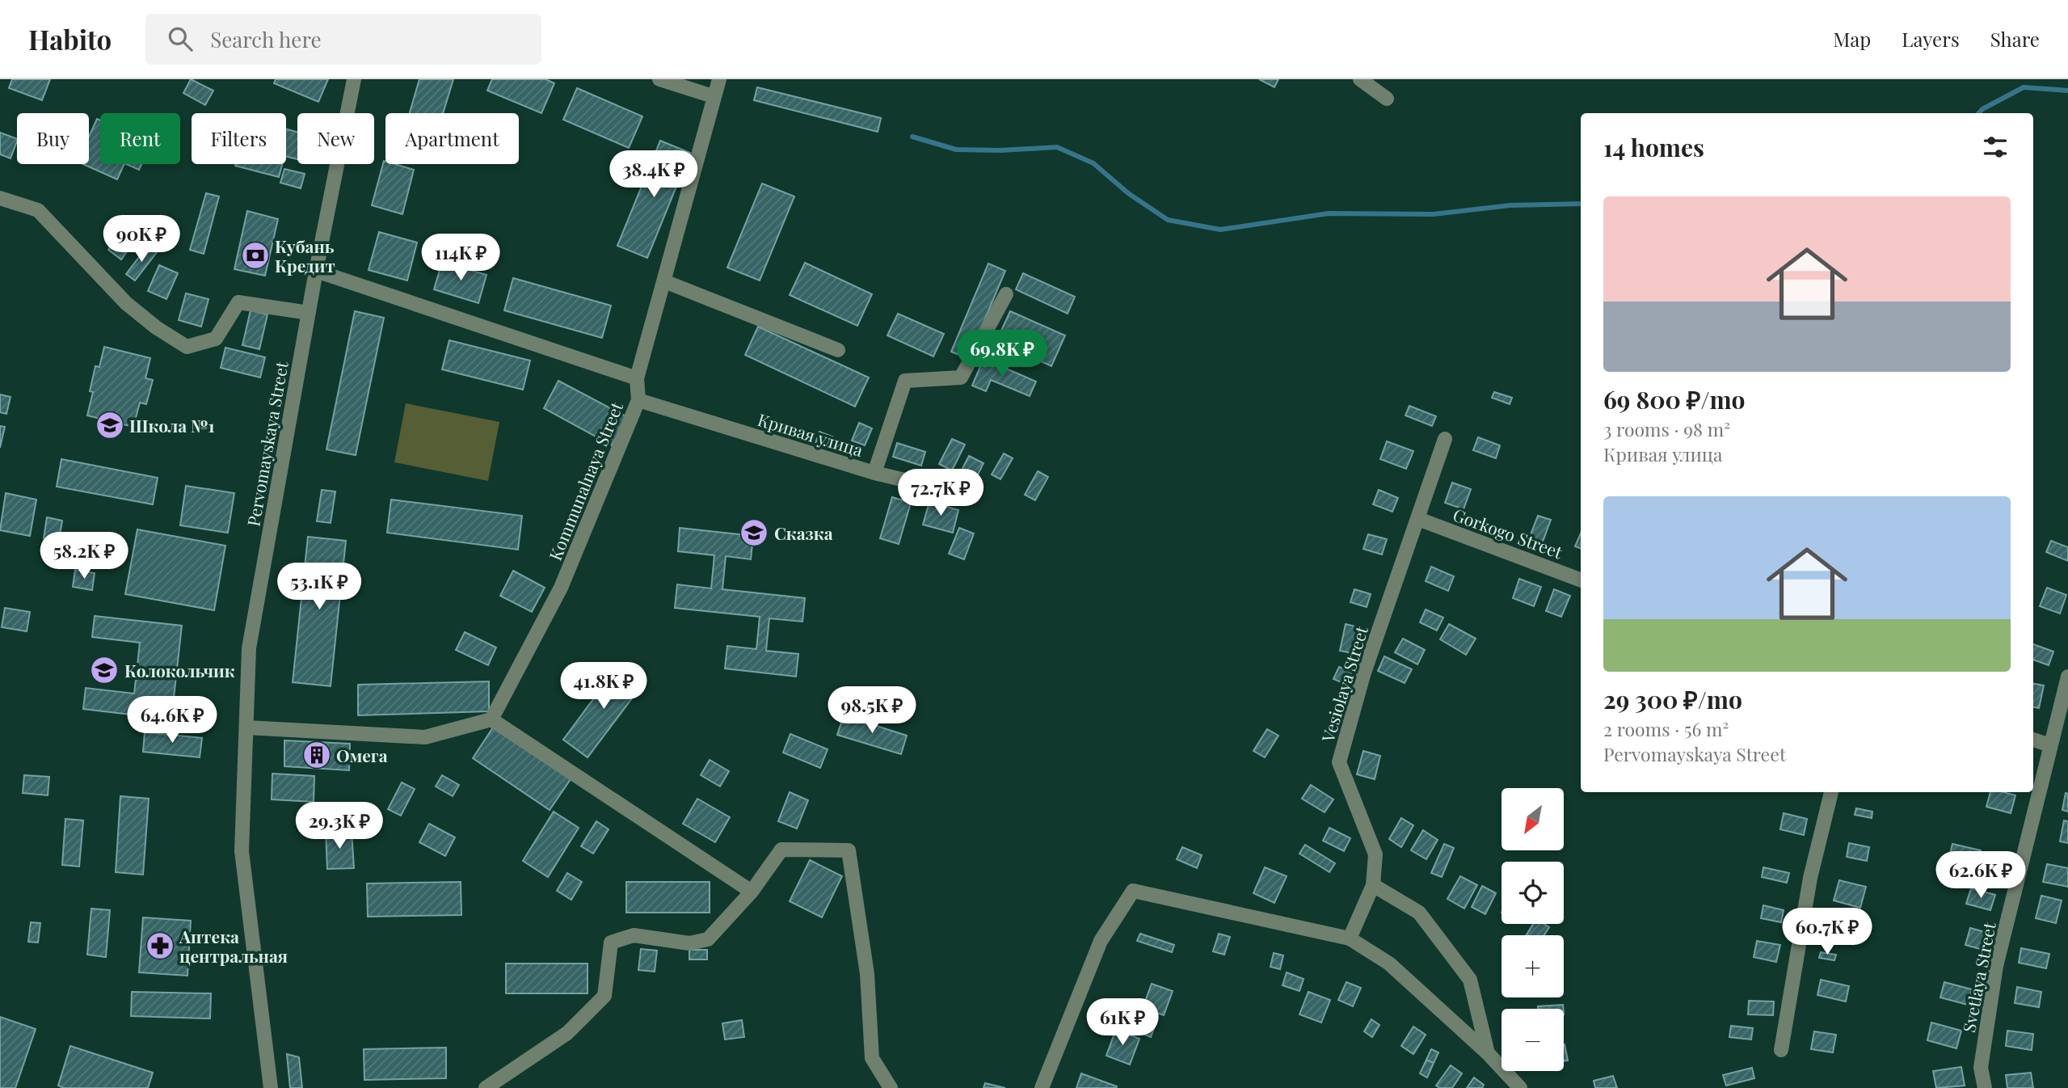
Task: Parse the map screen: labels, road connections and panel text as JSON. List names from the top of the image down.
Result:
{
  "streets": {
    "street": [
      "Кривая улица",
      "Pervomayskaya Street",
      "Kommunalnaya Street",
      "Gorkogo Street",
      "Vesiolaya Street",
      "Svetlaya Street"
    ]
  },
  "crossings": [
    ["Кривая улица", "Kommunalnaya Street"],
    ["Gorkogo Street", "Vesiolaya Street"]
  ],
  "places": {
    "bank": ["Кубань Кредит"],
    "school or university": ["Школа №1", "Сказка", "Колокольчик"],
    "building": ["Омега"],
    "pharmacy": ["Аптека центральная"]
  },
  "north": "bottom left",
  "page": {
    "header": "Habito",
    "search": "Search here",
    "nav": ["Map", "Layers", "Share"],
    "chip": [
      "Buy",
      "Rent",
      "Filters",
      "New",
      "Apartment"
    ],
    "heading": "14 homes",
    "price": [
      "38.4K ₽",
      "90K ₽",
      "114K ₽",
      "69.8K ₽",
      "72.7K ₽",
      "58.2K ₽",
      "53.1K ₽",
      "41.8K ₽",
      "98.5K ₽",
      "64.6K ₽",
      "29.3K ₽",
      "62.6K ₽",
      "60.7K ₽",
      "61K ₽"
    ],
    "list": [
      {
        "name": "69 800 ₽/mo",
        "note": "3 rooms · 98 m² · Кривая улица"
      },
      {
        "name": "29 300 ₽/mo",
        "note": "2 rooms · 56 m² · Pervomayskaya Street"
      }
    ],
    "map_buttons": ["+", "−"]
  }
}
